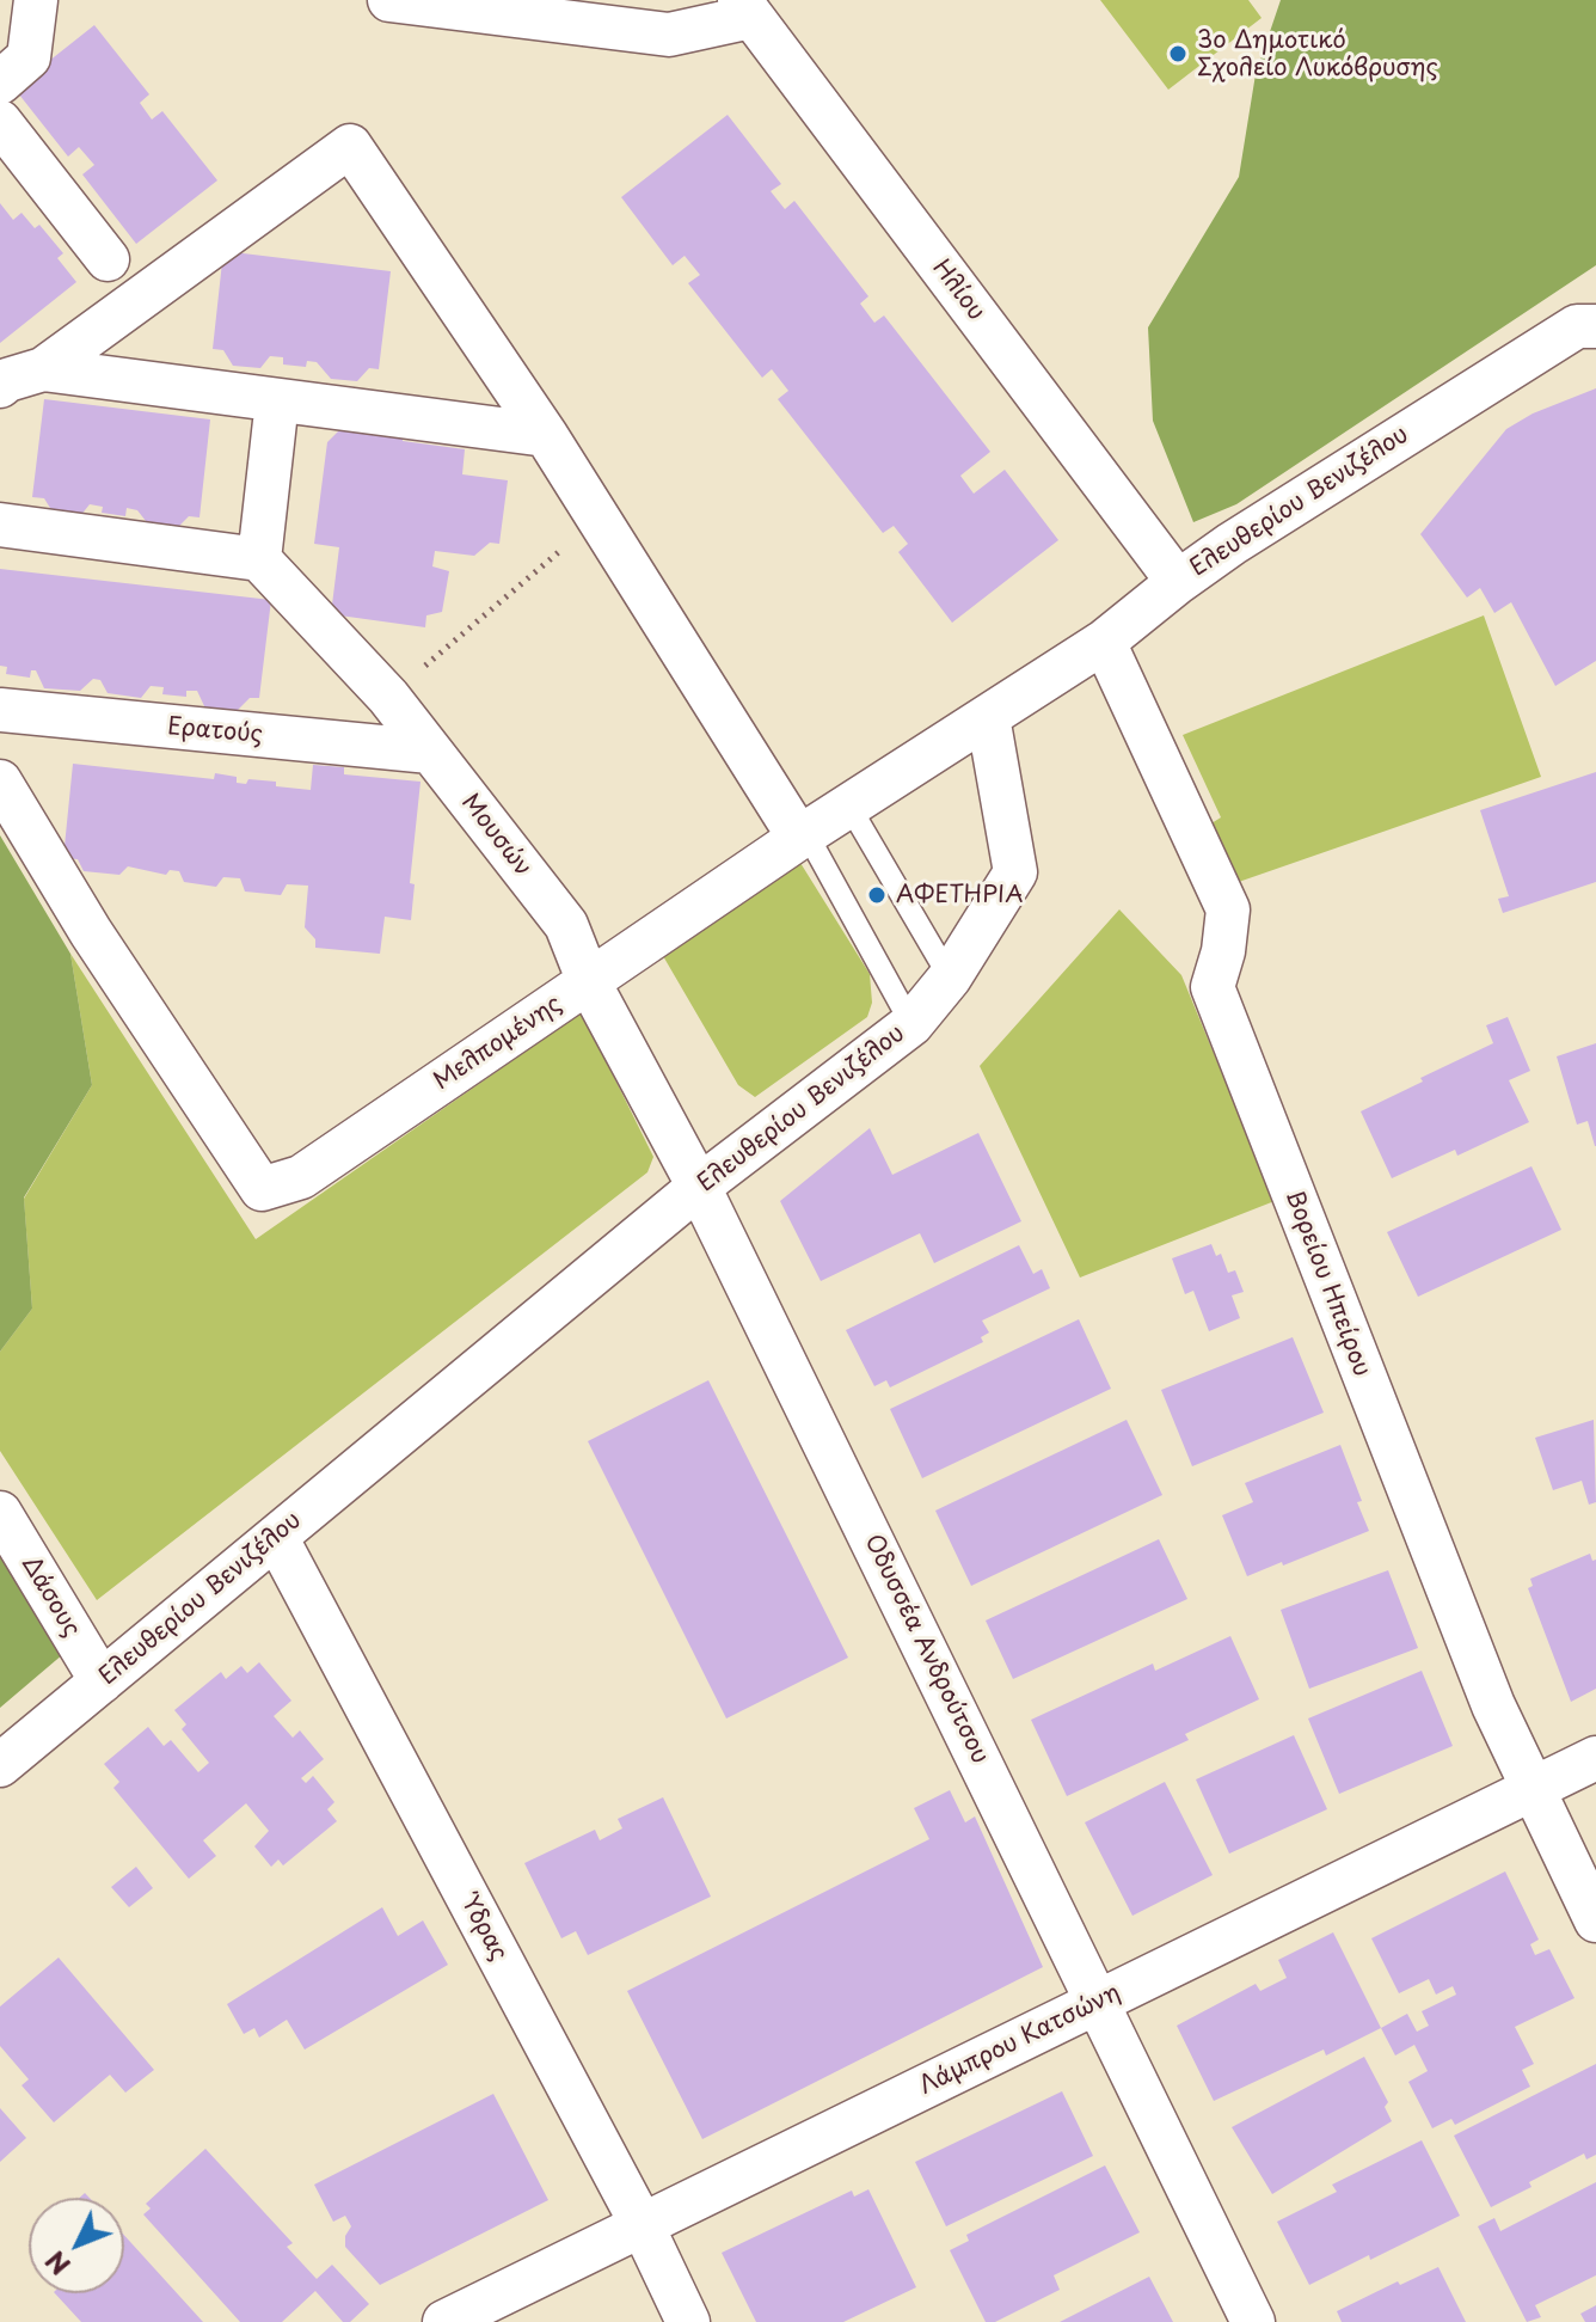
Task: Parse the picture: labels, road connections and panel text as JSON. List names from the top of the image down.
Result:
{
  "streets": {
    "street": [
      "Ηλίου",
      "Ελευθερίου Βενιζέλου",
      "Ερατούς",
      "Μουσών",
      "Μελπομένης",
      "Βορείου Ηπείρου",
      "Δάσους",
      "Οδυσσέα Ανδρούτσου",
      "Ύδρας",
      "Λάμπρου Κατσώνη"
    ]
  },
  "crossings": [
    ["Ηλίου", "Ελευθερίου Βενιζέλου"],
    ["Ελευθερίου Βενιζέλου", "Μελπομένης"],
    ["Ελευθερίου Βενιζέλου", "Βορείου Ηπείρου"],
    ["Ελευθερίου Βενιζέλου", "Δάσους"],
    ["Ελευθερίου Βενιζέλου", "Οδυσσέα Ανδρούτσου"],
    ["Ελευθερίου Βενιζέλου", "Ύδρας"],
    ["Ερατούς", "Μουσών"],
    ["Μουσών", "Μελπομένης"],
    ["Μουσών", "Οδυσσέα Ανδρούτσου"],
    ["Μελπομένης", "Οδυσσέα Ανδρούτσου"],
    ["Βορείου Ηπείρου", "Λάμπρου Κατσώνη"],
    ["Οδυσσέα Ανδρούτσου", "Λάμπρου Κατσώνη"],
    ["Ύδρας", "Λάμπρου Κατσώνη"]
  ],
  "places": ["3ο Δημοτικό Σχολείο Λυκόβρυσης", "ΑΦΕΤΗΡΙΑ"],
  "north": "bottom left"
}
